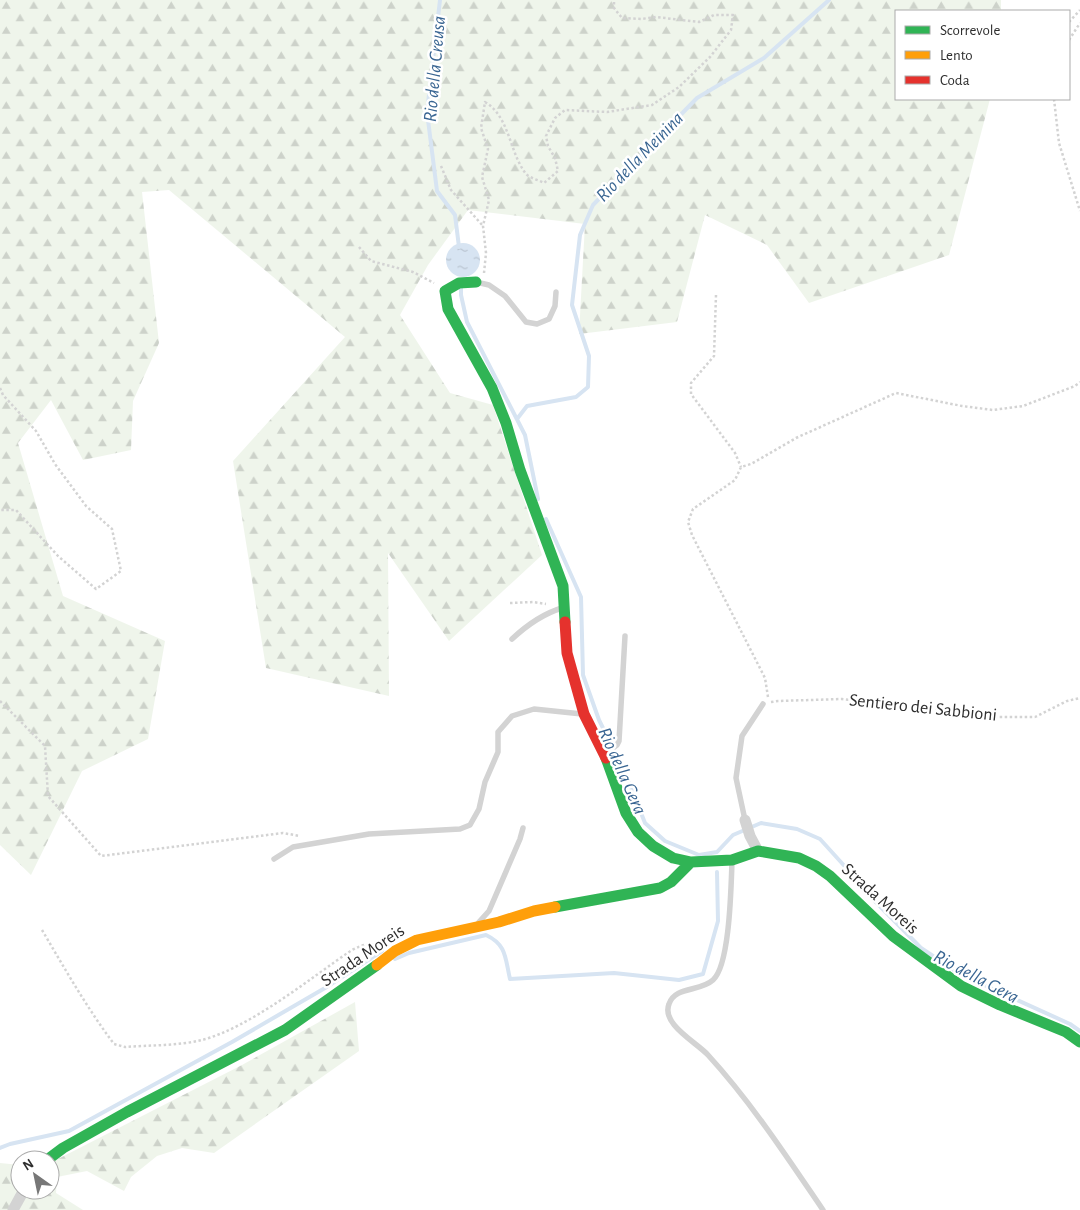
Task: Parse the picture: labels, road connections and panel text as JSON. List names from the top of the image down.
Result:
{
  "streets": {
    "street": ["Strada Moreis"],
    "path": ["Sentiero dei Sabbioni"]
  },
  "water": ["Rio della Creusa", "Rio della Meinina", "Rio della Gera"],
  "legend": ["Scorrevole", "Lento", "Coda"],
  "north": "top left"
}
